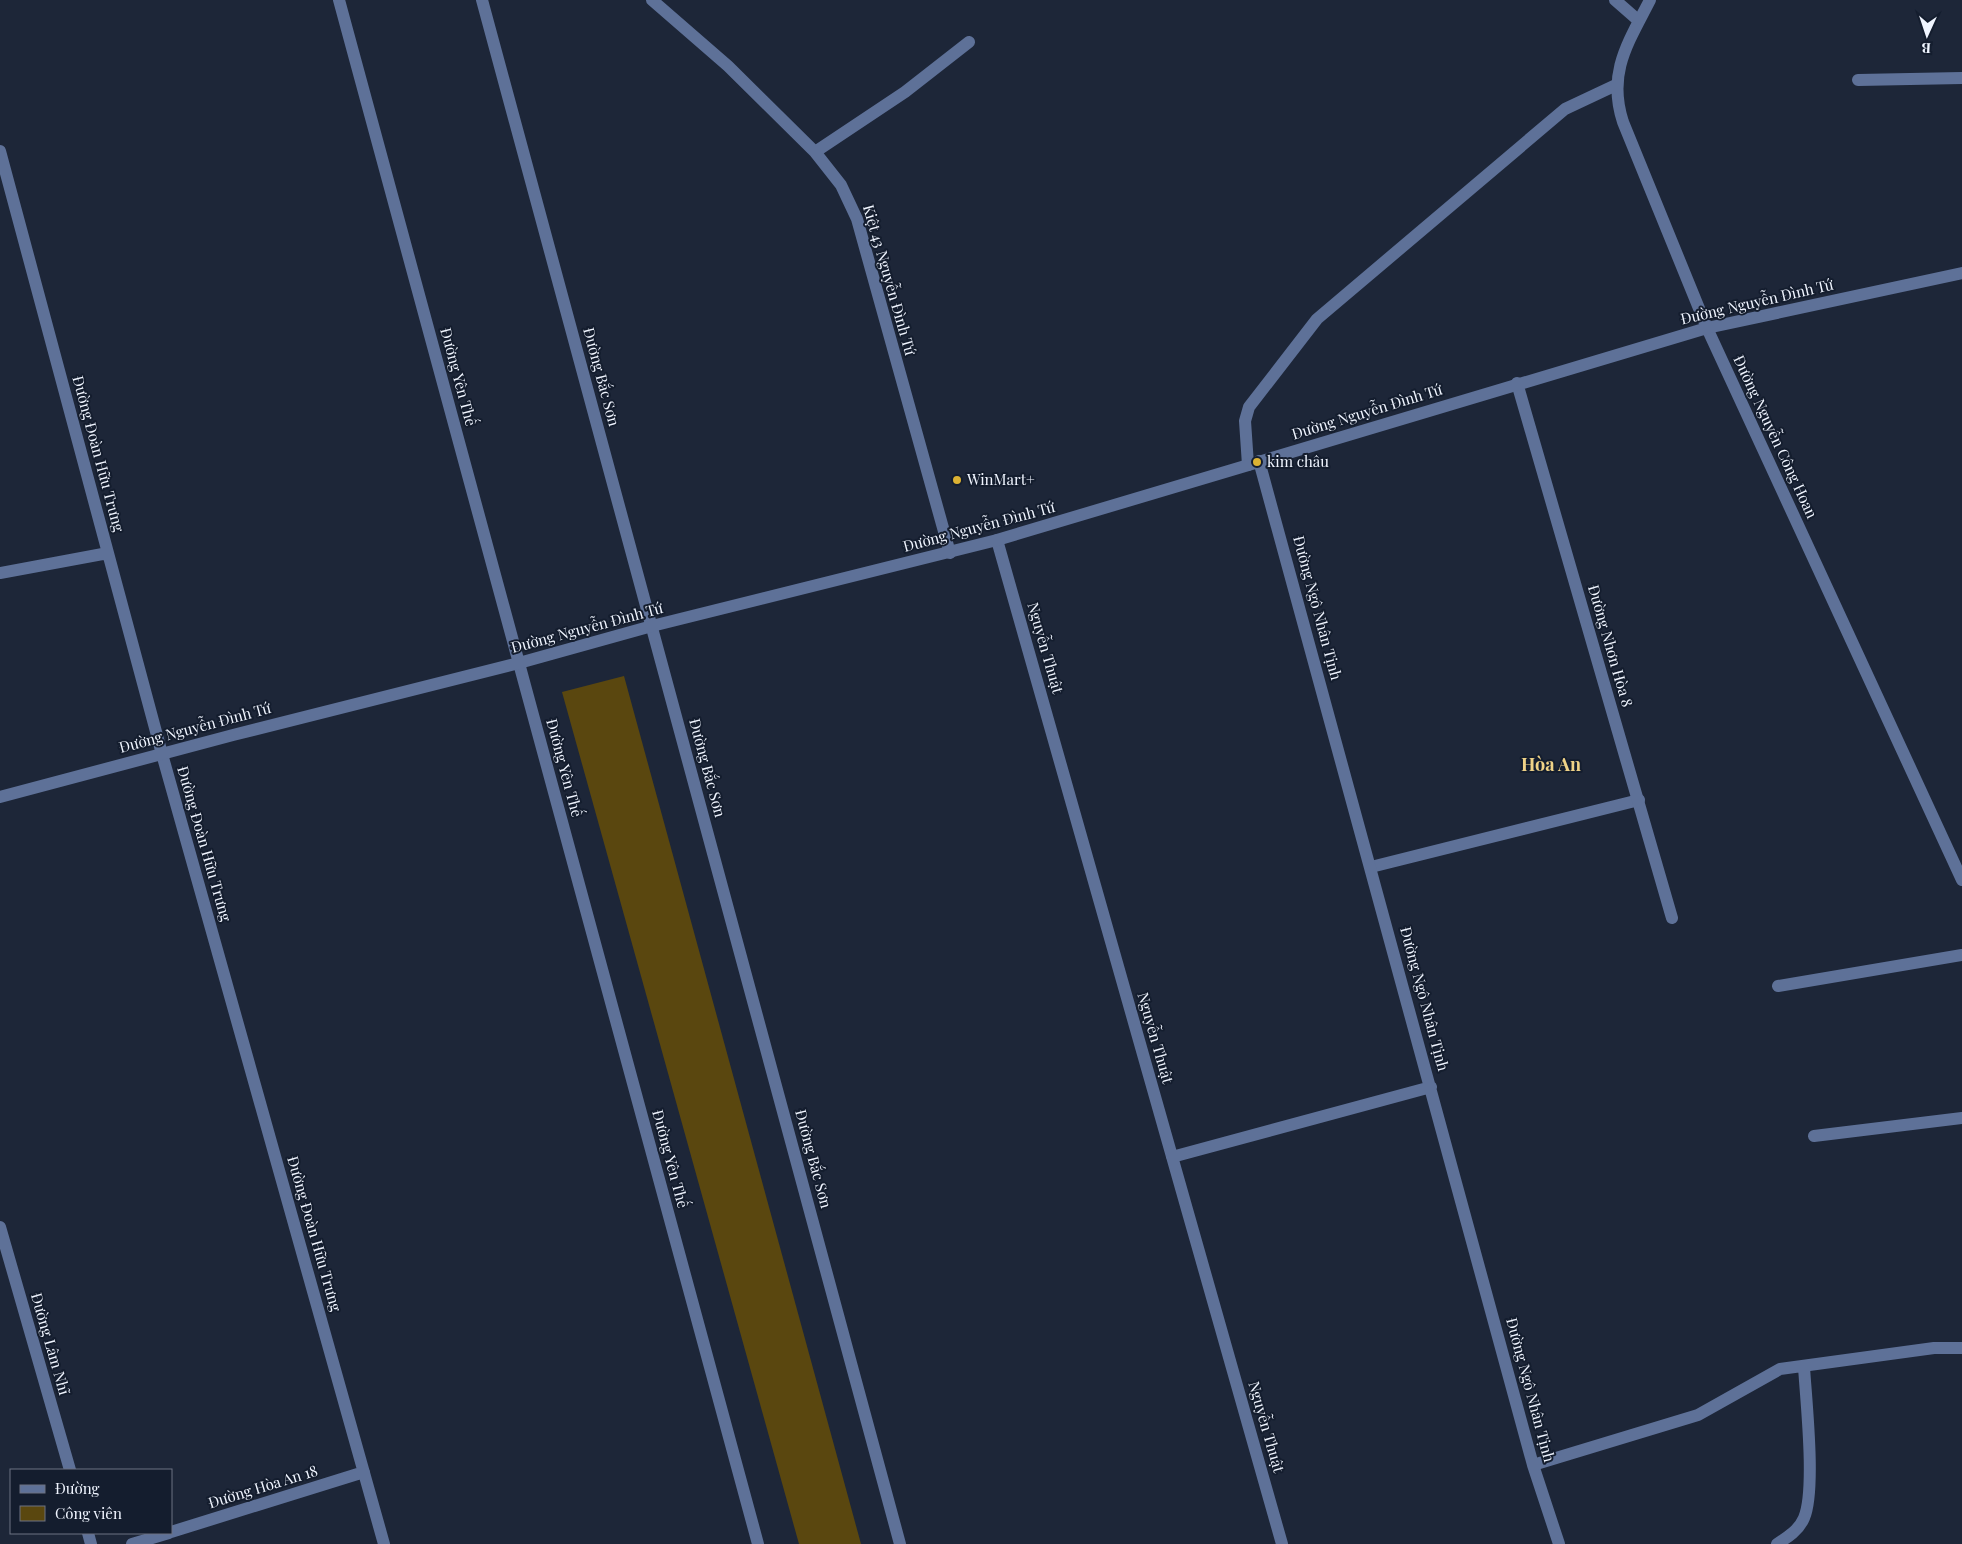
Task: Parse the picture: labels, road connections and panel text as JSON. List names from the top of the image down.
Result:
{
  "streets": {
    "street": [
      "Kiệt 43 Nguyễn Đình Tứ",
      "Đường Nguyễn Đình Tứ",
      "Đường Yên Thế",
      "Đường Bắc Sơn",
      "Đường Nguyễn Công Hoan",
      "Đường Đoàn Hữu Trưng",
      "Đường Ngô Nhân Tịnh",
      "Đường Nhơn Hòa 8",
      "Nguyễn Thuật",
      "Đường Lâm Nhĩ",
      "Đường Hòa An 18"
    ]
  },
  "crossings": [
    ["Kiệt 43 Nguyễn Đình Tứ", "Đường Nguyễn Đình Tứ"],
    ["Đường Nguyễn Đình Tứ", "Đường Yên Thế"],
    ["Đường Nguyễn Đình Tứ", "Đường Bắc Sơn"],
    ["Đường Nguyễn Đình Tứ", "Đường Nguyễn Công Hoan"],
    ["Đường Nguyễn Đình Tứ", "Đường Đoàn Hữu Trưng"],
    ["Đường Nguyễn Đình Tứ", "Đường Ngô Nhân Tịnh"],
    ["Đường Nguyễn Đình Tứ", "Đường Nhơn Hòa 8"],
    ["Đường Nguyễn Đình Tứ", "Nguyễn Thuật"],
    ["Đường Nguyễn Công Hoan", "Đường Ngô Nhân Tịnh"],
    ["Đường Đoàn Hữu Trưng", "Đường Hòa An 18"]
  ],
  "districts": ["Hòa An"],
  "places": ["kim châu", "WinMart+"],
  "legend": ["Đường", "Công viên"],
  "north": "bottom"
}
